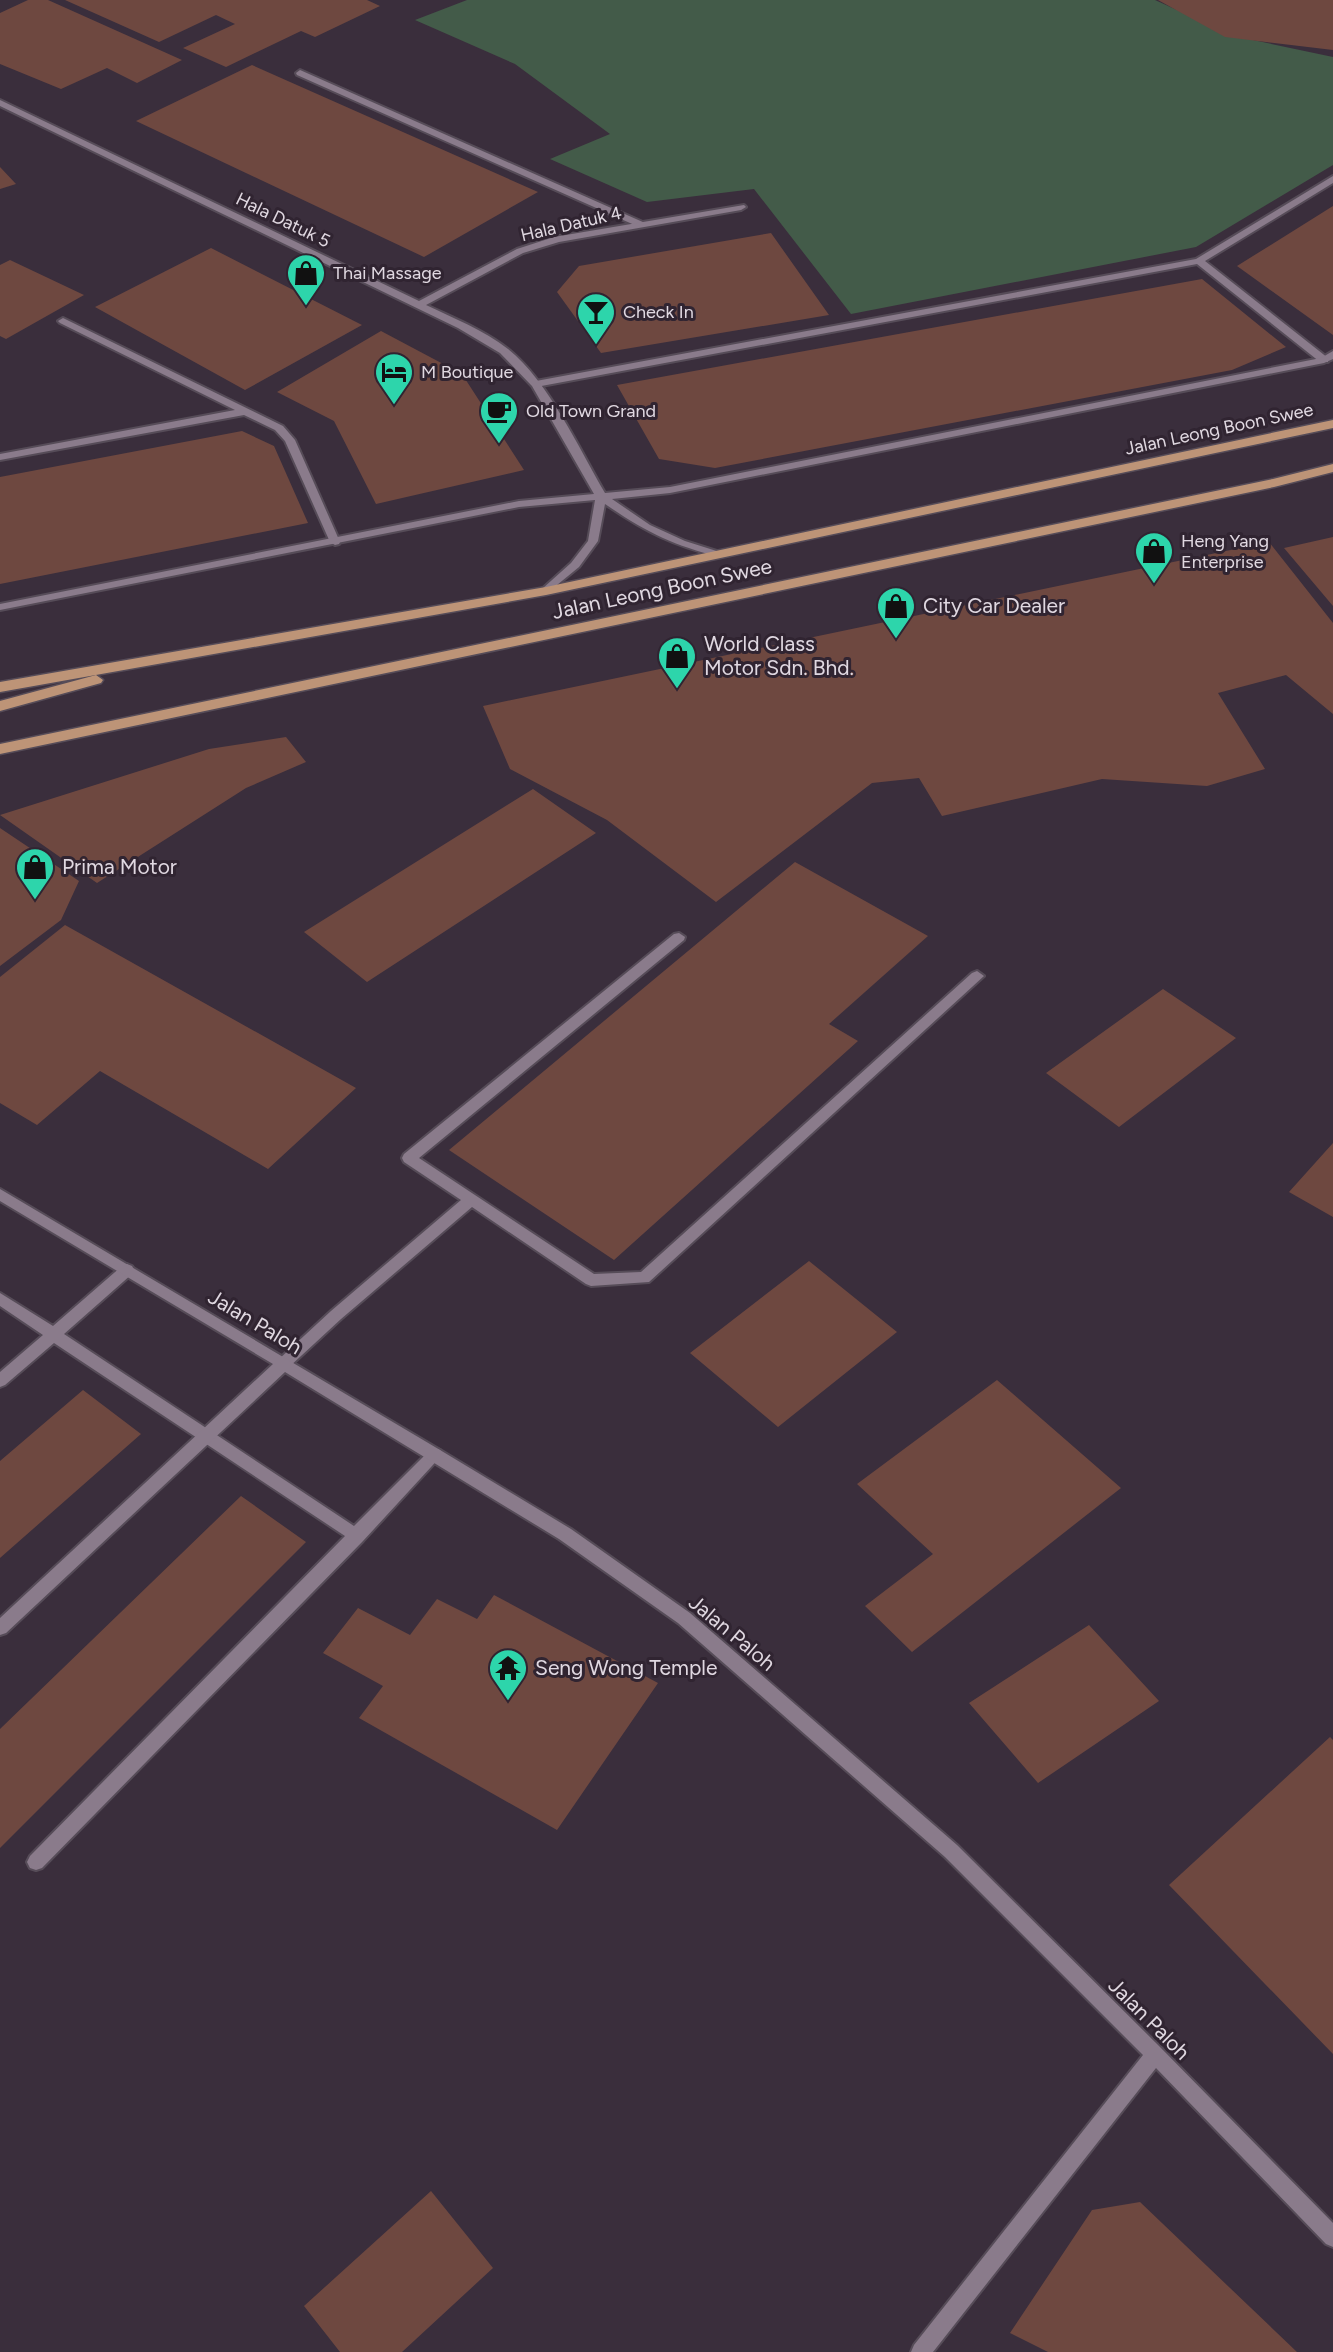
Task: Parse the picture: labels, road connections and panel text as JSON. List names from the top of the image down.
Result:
{
  "streets": {
    "main road": ["Jalan Leong Boon Swee"],
    "street": ["Hala Datuk 5", "Hala Datuk 4", "Jalan Paloh"]
  },
  "crossings": [
    ["Hala Datuk 5", "Hala Datuk 4"],
    ["Hala Datuk 5", "Jalan Leong Boon Swee"]
  ],
  "places": {
    "shop": [
      "Thai Massage",
      "Heng Yang Enterprise",
      "City Car Dealer",
      "World Class Motor Sdn. Bhd.",
      "Prima Motor"
    ],
    "bar": ["Check In"],
    "hotel": ["M Boutique"],
    "cafe": ["Old Town Grand"],
    "temple": ["Seng Wong Temple"]
  }
}
